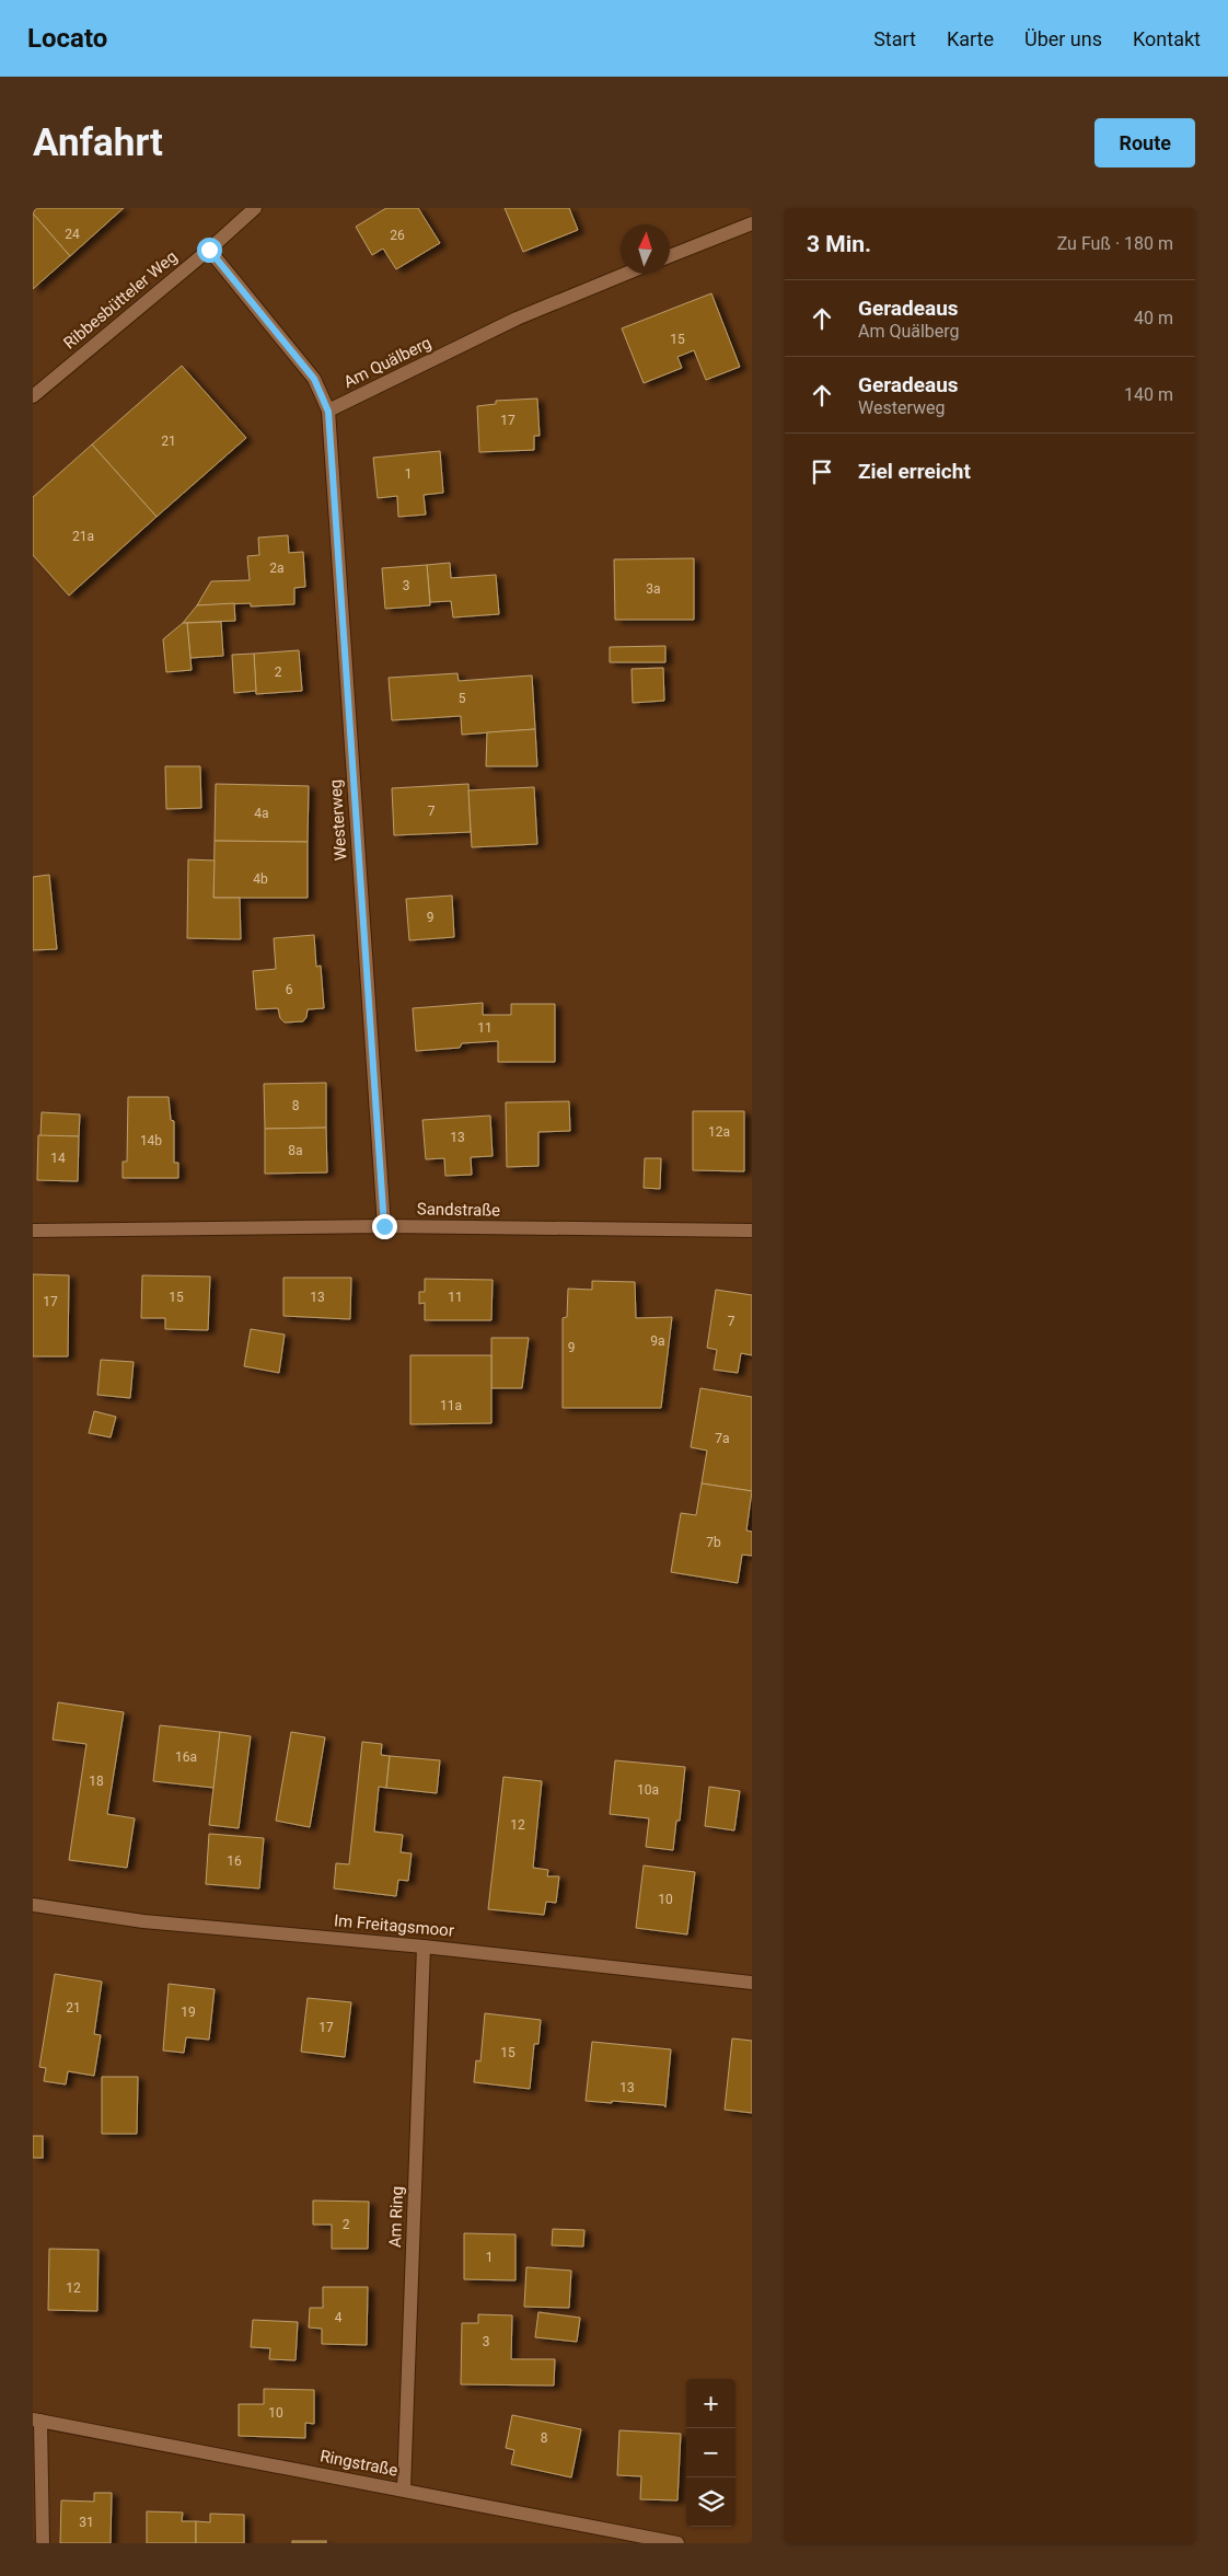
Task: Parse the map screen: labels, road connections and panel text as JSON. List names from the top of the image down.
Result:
{
  "streets": {
    "street": [
      "Ribbesbütteler Weg",
      "Am Quälberg",
      "Westerweg",
      "Sandstraße",
      "Im Freitagsmoor",
      "Am Ring",
      "Ringstraße"
    ]
  },
  "crossings": [
    ["Am Quälberg", "Westerweg"],
    ["Westerweg", "Sandstraße"],
    ["Im Freitagsmoor", "Am Ring"],
    ["Am Ring", "Ringstraße"]
  ],
  "house_numbers": [
    "24",
    "26",
    "15",
    "17",
    "21",
    "1",
    "21a",
    "2a",
    "3",
    "3a",
    "2",
    "5",
    "7",
    "4a",
    "4b",
    "9",
    "6",
    "11",
    "8",
    "12a",
    "13",
    "14b",
    "8a",
    "14",
    "15",
    "13",
    "11",
    "17",
    "7",
    "9a",
    "9",
    "11a",
    "7a",
    "7b",
    "16a",
    "18",
    "10a",
    "12",
    "16",
    "10",
    "21",
    "19",
    "17",
    "15",
    "13",
    "2",
    "1",
    "12",
    "4",
    "3",
    "10",
    "8",
    "31"
  ],
  "north": "top",
  "page": {
    "header": "Locato",
    "nav": [
      "Start",
      "Karte",
      "Über uns",
      "Kontakt"
    ],
    "buttons": "Route",
    "title": "Anfahrt",
    "heading": ["3 Min.", "Zu Fuß · 180 m"],
    "list": [
      ["Geradeaus", "Am Quälberg", "40 m"],
      ["Geradeaus", "Westerweg", "140 m"],
      "Ziel erreicht"
    ],
    "map_buttons": ["+", "−"]
  }
}
